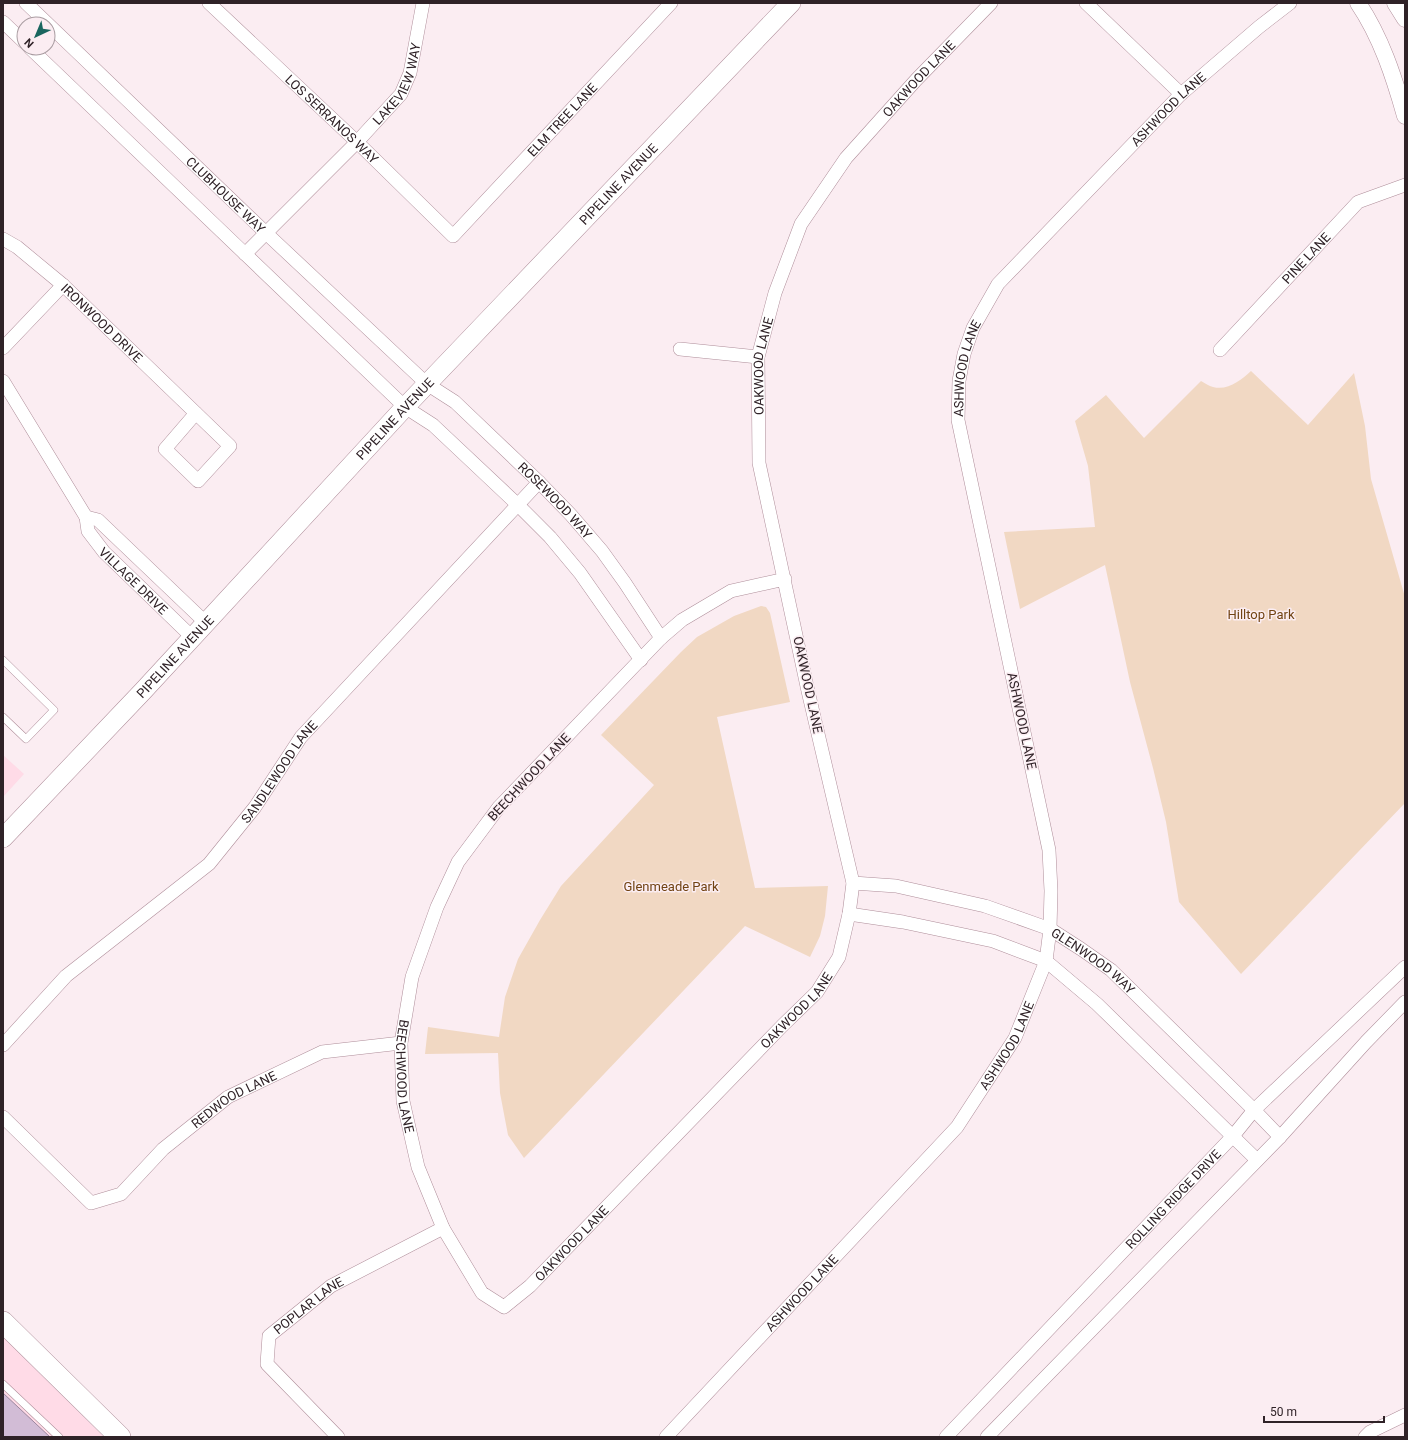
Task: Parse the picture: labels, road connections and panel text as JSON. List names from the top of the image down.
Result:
{
  "streets": {
    "main road": ["PIPELINE AVENUE"],
    "street": [
      "OAKWOOD LANE",
      "LAKEVIEW WAY",
      "ASHWOOD LANE",
      "LOS SERRANOS WAY",
      "ELM TREE LANE",
      "CLUBHOUSE WAY",
      "PINE LANE",
      "IRONWOOD DRIVE",
      "ROSEWOOD WAY",
      "VILLAGE DRIVE",
      "SANDLEWOOD LANE",
      "BEECHWOOD LANE",
      "GLENWOOD WAY",
      "REDWOOD LANE",
      "ROLLING RIDGE DRIVE",
      "POPLAR LANE"
    ]
  },
  "crossings": [
    ["OAKWOOD LANE", "BEECHWOOD LANE"],
    ["OAKWOOD LANE", "GLENWOOD WAY"],
    ["LAKEVIEW WAY", "LOS SERRANOS WAY"],
    ["LAKEVIEW WAY", "CLUBHOUSE WAY"],
    ["ASHWOOD LANE", "GLENWOOD WAY"],
    ["LOS SERRANOS WAY", "ELM TREE LANE"],
    ["PIPELINE AVENUE", "CLUBHOUSE WAY"],
    ["PIPELINE AVENUE", "ROSEWOOD WAY"],
    ["PIPELINE AVENUE", "VILLAGE DRIVE"],
    ["CLUBHOUSE WAY", "ROSEWOOD WAY"],
    ["ROSEWOOD WAY", "SANDLEWOOD LANE"],
    ["ROSEWOOD WAY", "BEECHWOOD LANE"],
    ["BEECHWOOD LANE", "REDWOOD LANE"],
    ["BEECHWOOD LANE", "POPLAR LANE"],
    ["GLENWOOD WAY", "ROLLING RIDGE DRIVE"]
  ],
  "parks": ["Hilltop Park", "Glenmeade Park"],
  "scale_bar": "50 m",
  "north": "bottom left"
}
